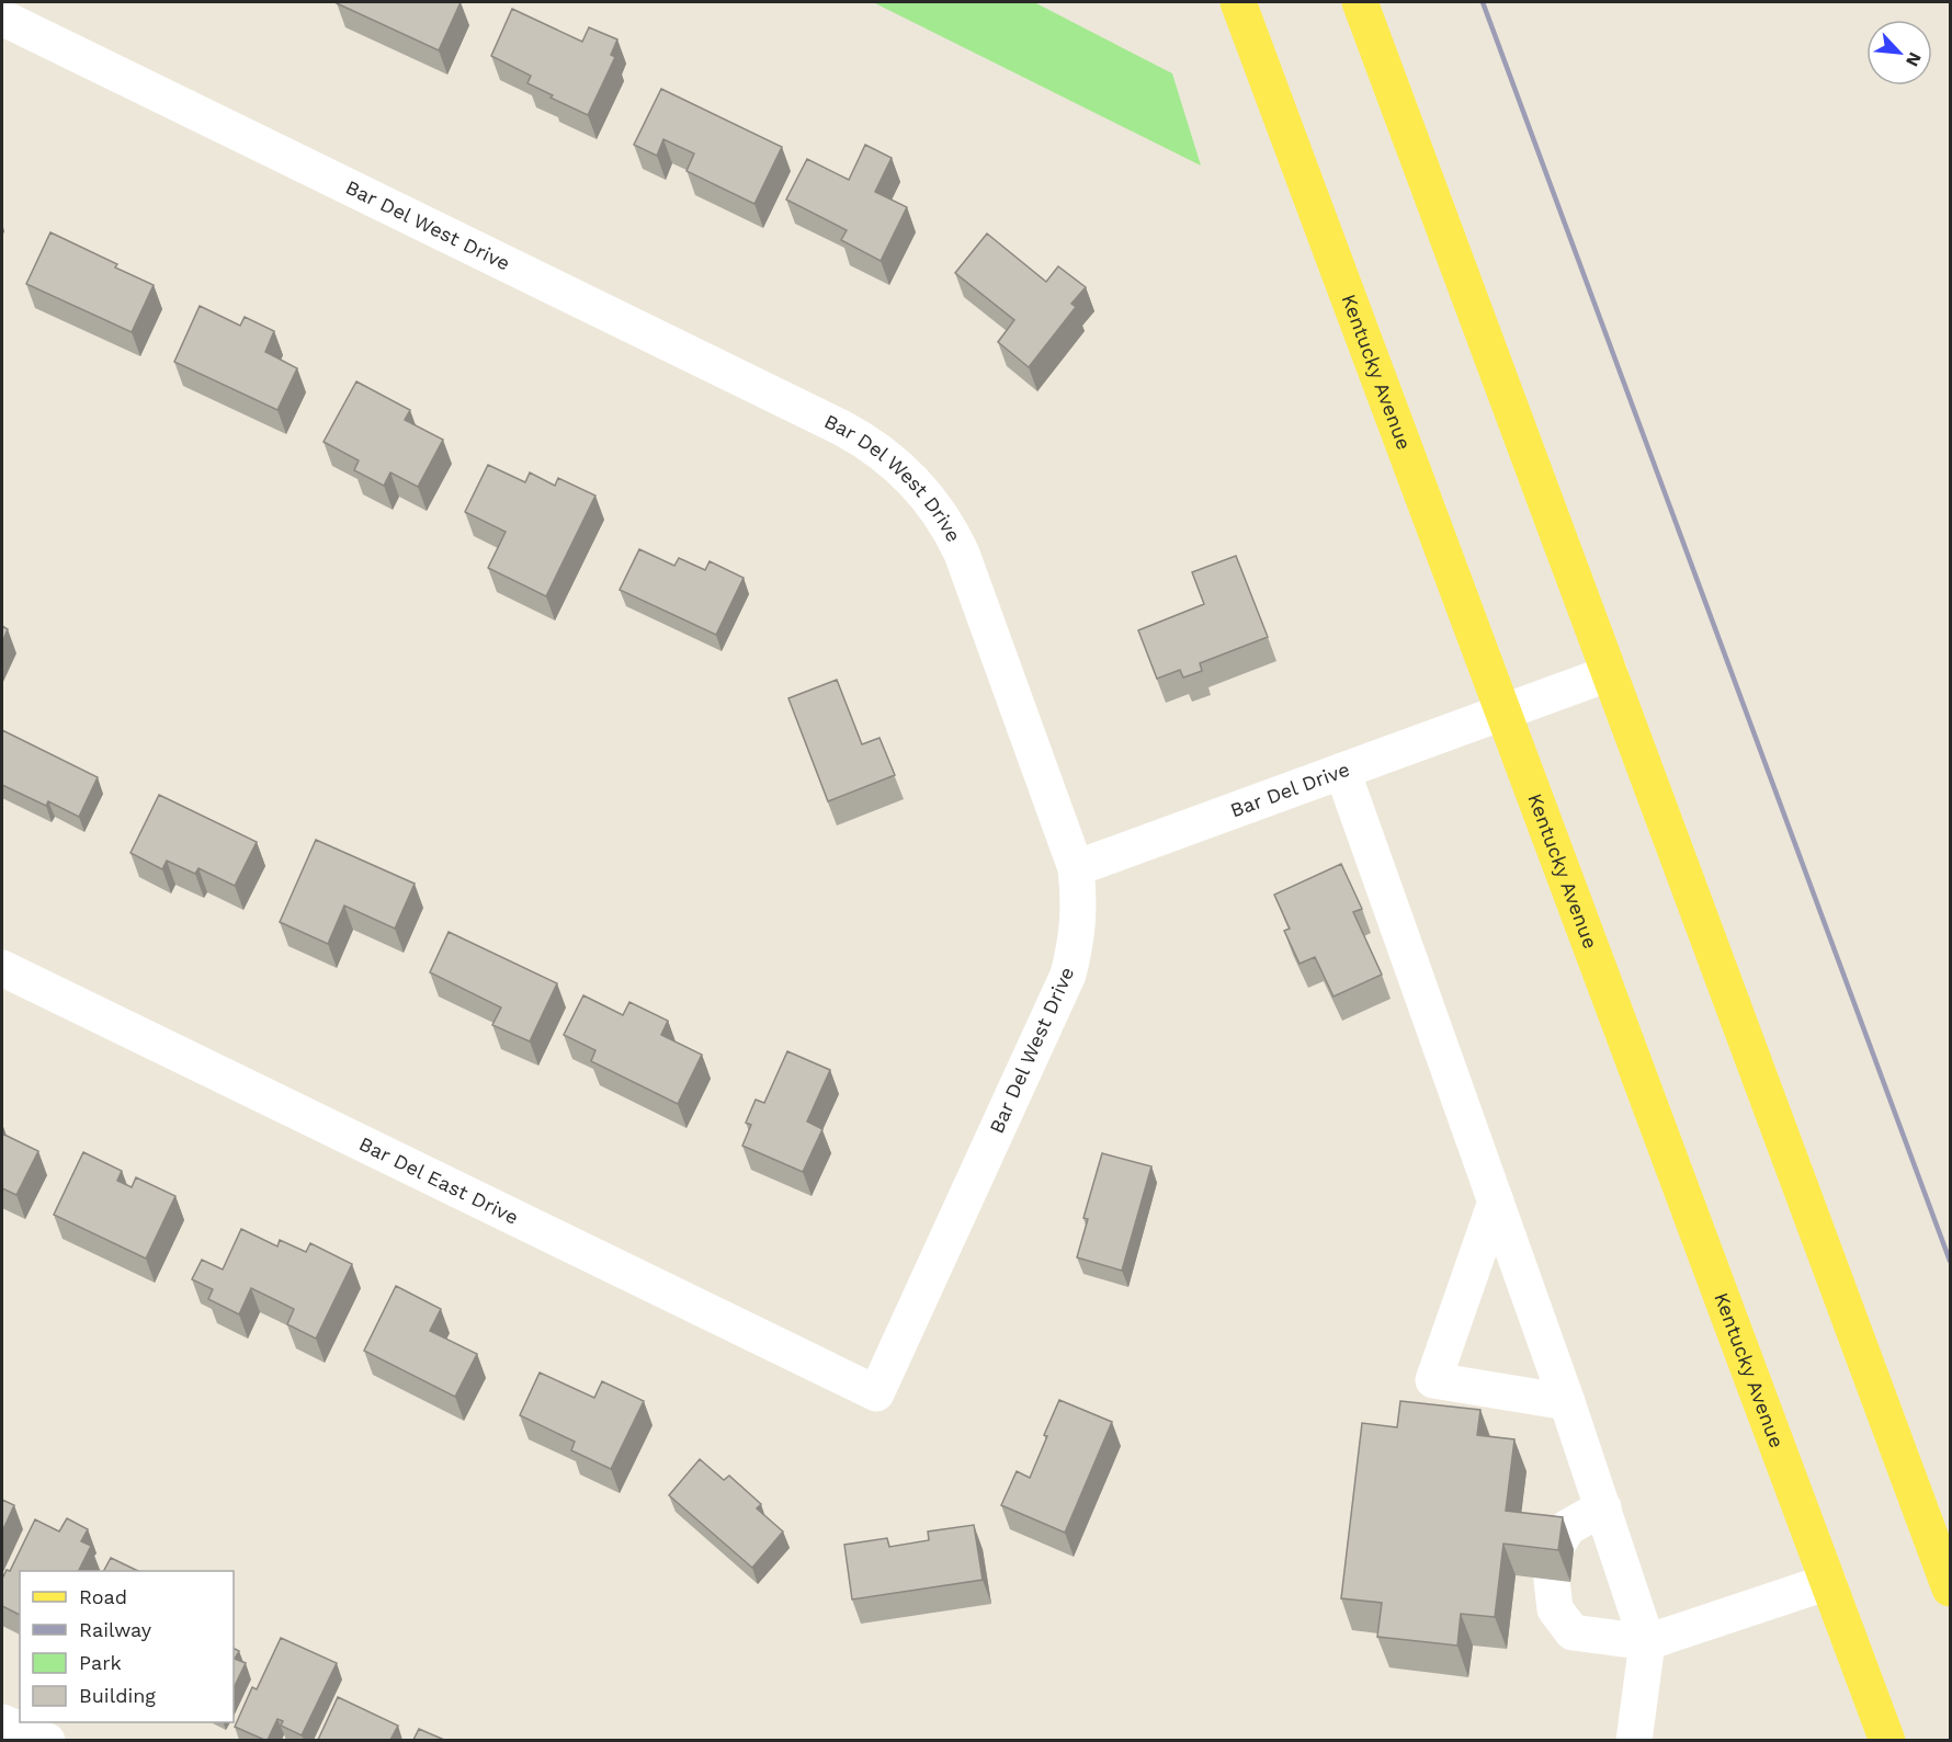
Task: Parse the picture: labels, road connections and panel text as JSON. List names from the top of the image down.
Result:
{
  "streets": {
    "main road": ["Kentucky Avenue"],
    "street": ["Bar Del West Drive", "Bar Del Drive", "Bar Del East Drive"]
  },
  "crossings": [
    ["Bar Del West Drive", "Bar Del Drive"],
    ["Bar Del West Drive", "Bar Del East Drive"],
    ["Kentucky Avenue", "Bar Del Drive"]
  ],
  "legend": [
    "Road",
    "Railway",
    "Park",
    "Building"
  ],
  "north": "bottom right"
}
